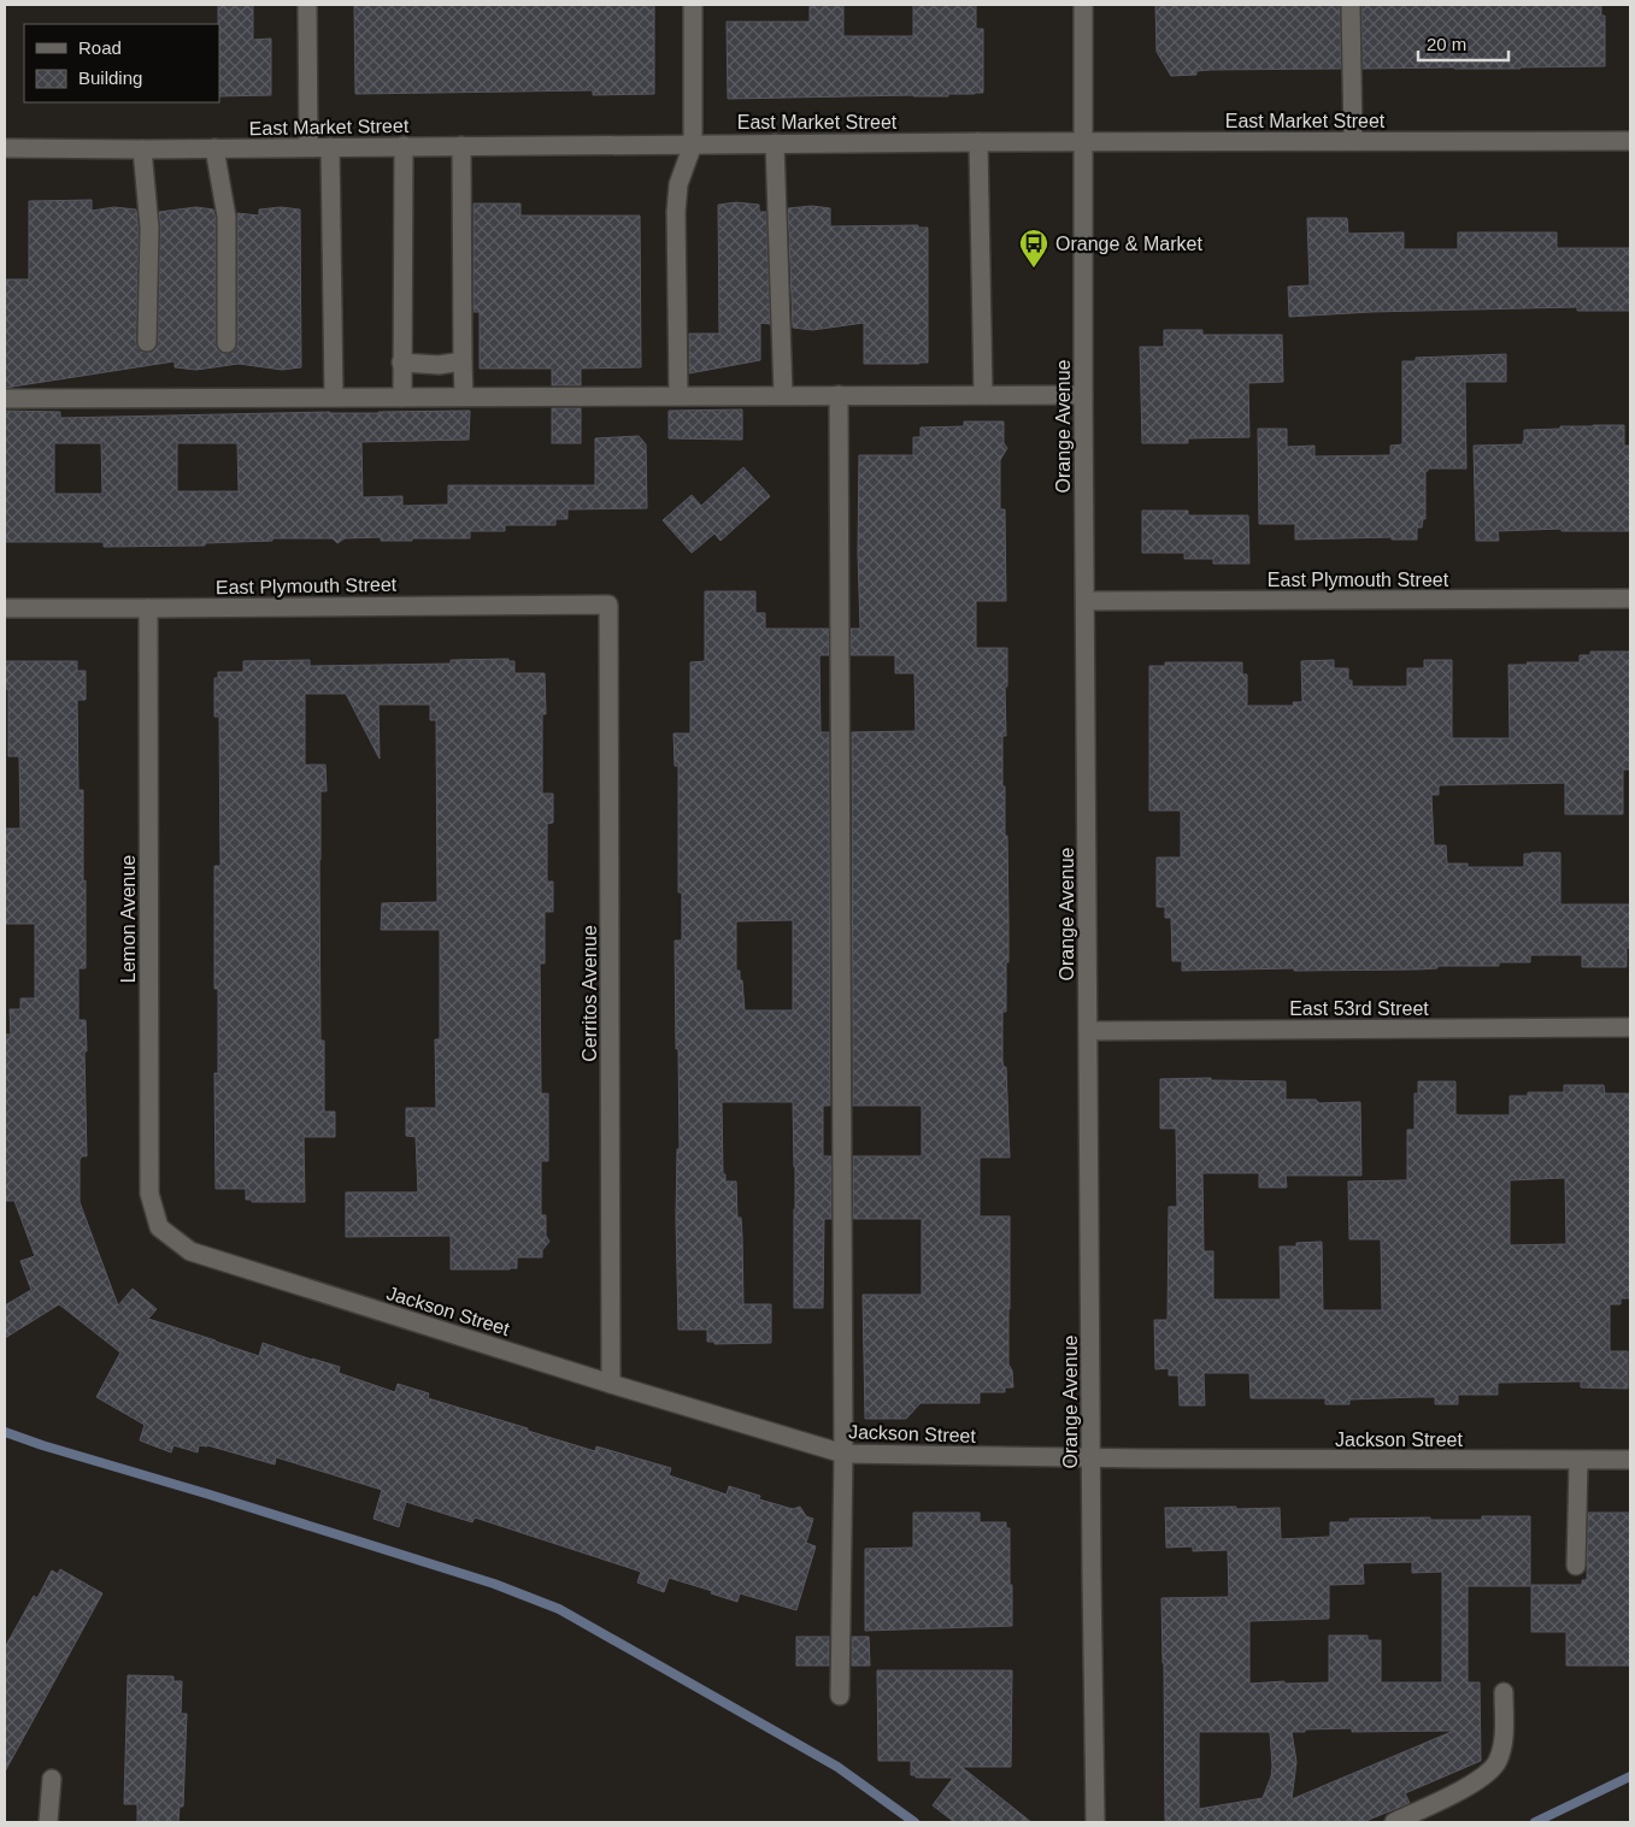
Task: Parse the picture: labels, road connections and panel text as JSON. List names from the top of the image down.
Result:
{
  "streets": {
    "street": [
      "East Market Street",
      "Orange Avenue",
      "East Plymouth Street",
      "Lemon Avenue",
      "Cerritos Avenue",
      "East 53rd Street",
      "Jackson Street"
    ]
  },
  "crossings": [
    ["East Market Street", "Orange Avenue"],
    ["Orange Avenue", "East Plymouth Street"],
    ["Orange Avenue", "East 53rd Street"],
    ["Orange Avenue", "Jackson Street"],
    ["East Plymouth Street", "Lemon Avenue"],
    ["East Plymouth Street", "Cerritos Avenue"],
    ["Lemon Avenue", "Jackson Street"],
    ["Cerritos Avenue", "Jackson Street"]
  ],
  "places": {
    "bus stop": ["Orange & Market"]
  },
  "legend": ["Road", "Building"],
  "scale_bar": "20 m"
}
